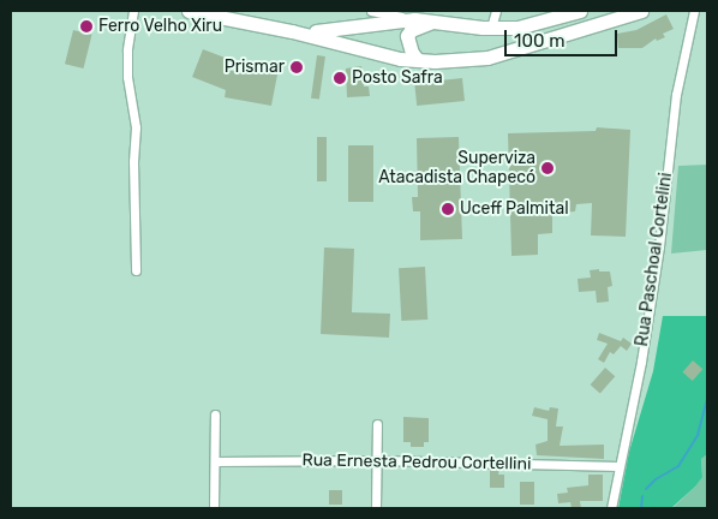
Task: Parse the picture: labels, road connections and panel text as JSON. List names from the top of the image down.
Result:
{
  "streets": {
    "street": ["Rua Paschoal Cortelini", "Rua Ernesta Pedrou Cortellini"]
  },
  "crossings": [
    ["Rua Paschoal Cortelini", "Rua Ernesta Pedrou Cortellini"]
  ],
  "places": [
    "Ferro Velho Xiru",
    "Prismar",
    "Posto Safra",
    "Superviza Atacadista Chapecó",
    "Uceff Palmital"
  ],
  "scale_bar": "100 m"
}
